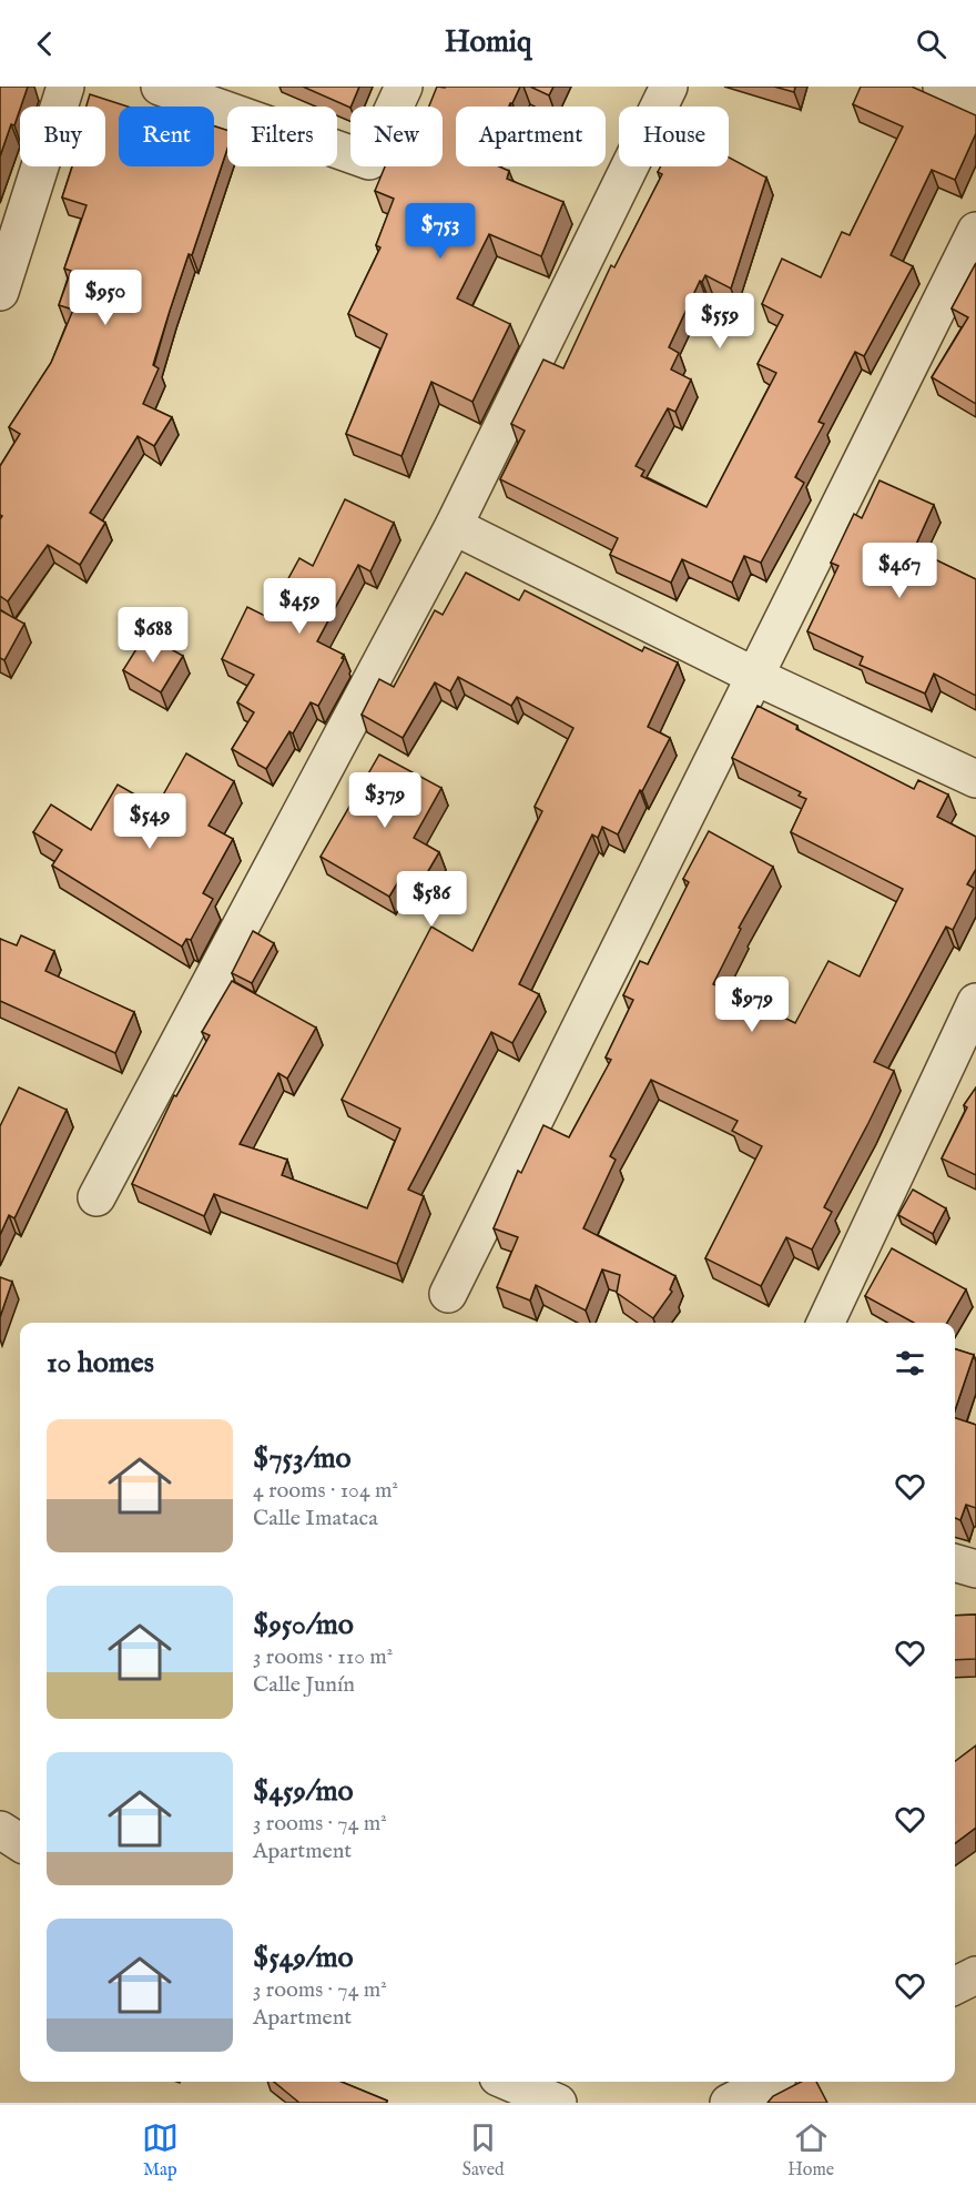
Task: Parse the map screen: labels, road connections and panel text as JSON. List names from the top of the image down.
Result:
{
  "page": {
    "header": "Homiq",
    "chip": [
      "Buy",
      "Rent",
      "Filters",
      "New",
      "Apartment",
      "House"
    ],
    "price": [
      "$753",
      "$950",
      "$559",
      "$467",
      "$459",
      "$688",
      "$379",
      "$549",
      "$586",
      "$979"
    ],
    "heading": "10 homes",
    "list": [
      {
        "name": "$753/mo",
        "note": "4 rooms · 104 m² · Calle Imataca"
      },
      {
        "name": "$950/mo",
        "note": "3 rooms · 110 m² · Calle Junín"
      },
      {
        "name": "$459/mo",
        "note": "3 rooms · 74 m² · Apartment"
      },
      {
        "name": "$549/mo",
        "note": "3 rooms · 74 m² · Apartment"
      }
    ],
    "tabs": ["Map", "Saved", "Home"]
  }
}
